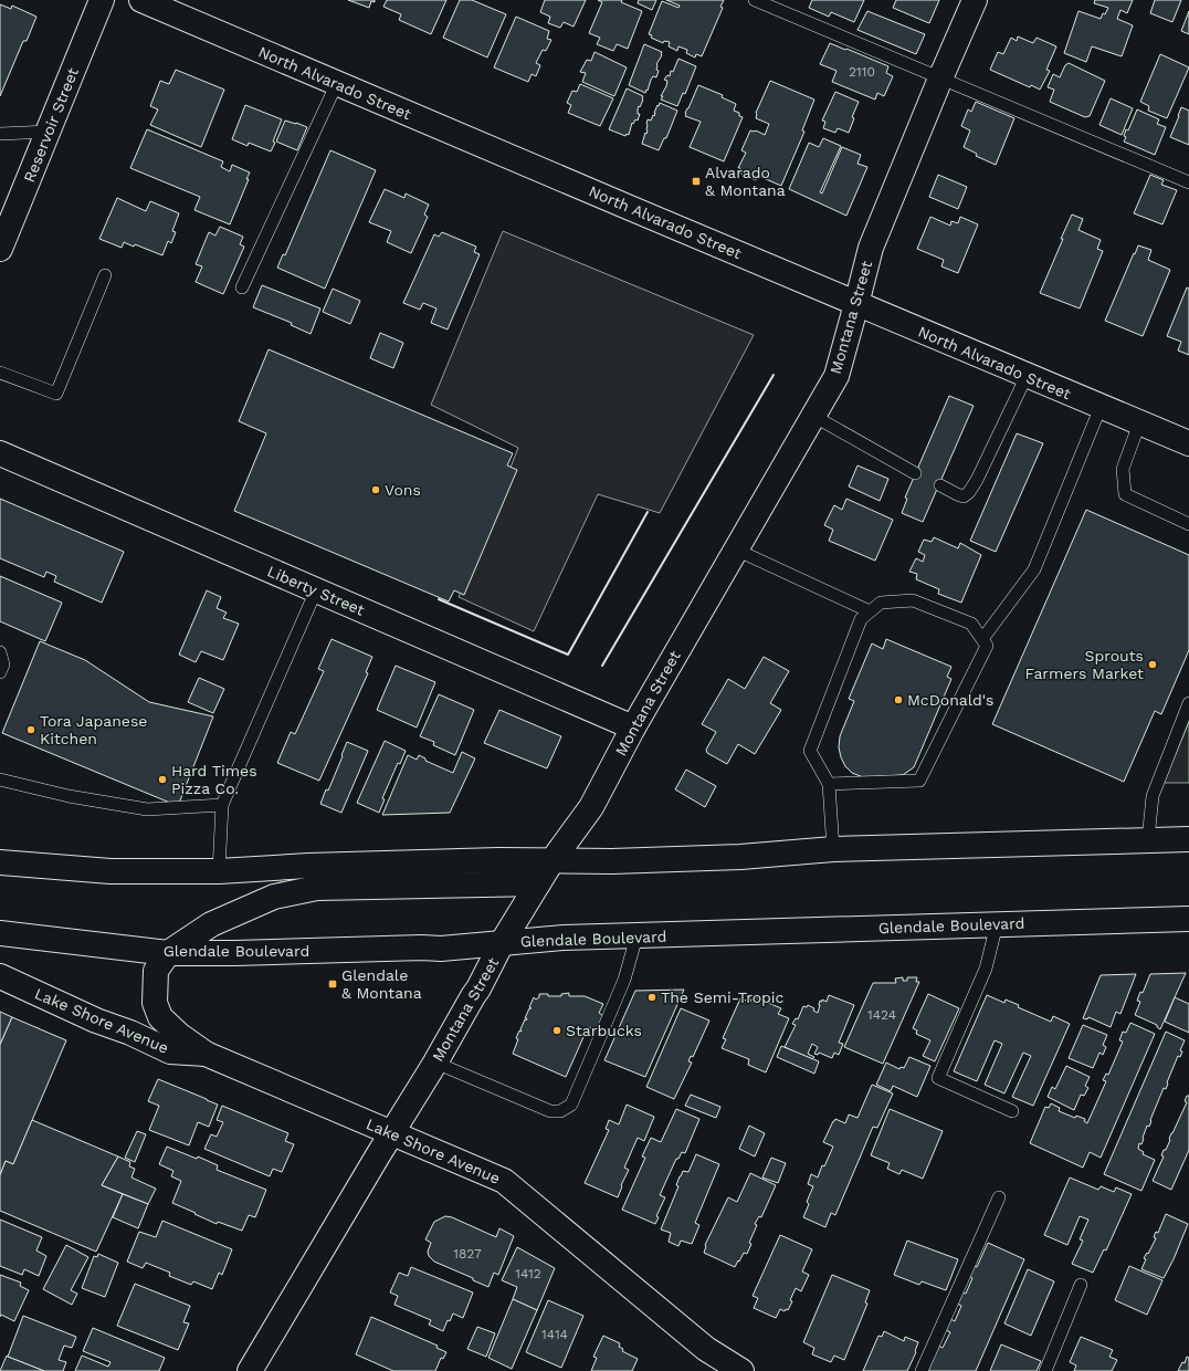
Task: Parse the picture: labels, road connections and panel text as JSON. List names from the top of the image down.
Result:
{
  "streets": {
    "main road": [
      "North Alvarado Street",
      "Reservoir Street",
      "Montana Street",
      "Liberty Street",
      "Glendale Boulevard",
      "Lake Shore Avenue"
    ]
  },
  "crossings": [
    ["North Alvarado Street", "Montana Street"],
    ["Montana Street", "Liberty Street"],
    ["Montana Street", "Glendale Boulevard"],
    ["Montana Street", "Lake Shore Avenue"],
    ["Glendale Boulevard", "Lake Shore Avenue"]
  ],
  "places": {
    "transit": ["Alvarado & Montana", "Glendale & Montana"],
    "other": [
      "Vons",
      "Sprouts Farmers Market",
      "McDonald's",
      "Tora Japanese Kitchen",
      "Hard Times Pizza Co.",
      "The Semi-Tropic",
      "Starbucks"
    ]
  },
  "house_numbers": [
    "2110",
    "1424",
    "1827",
    "1412",
    "1414"
  ]
}
